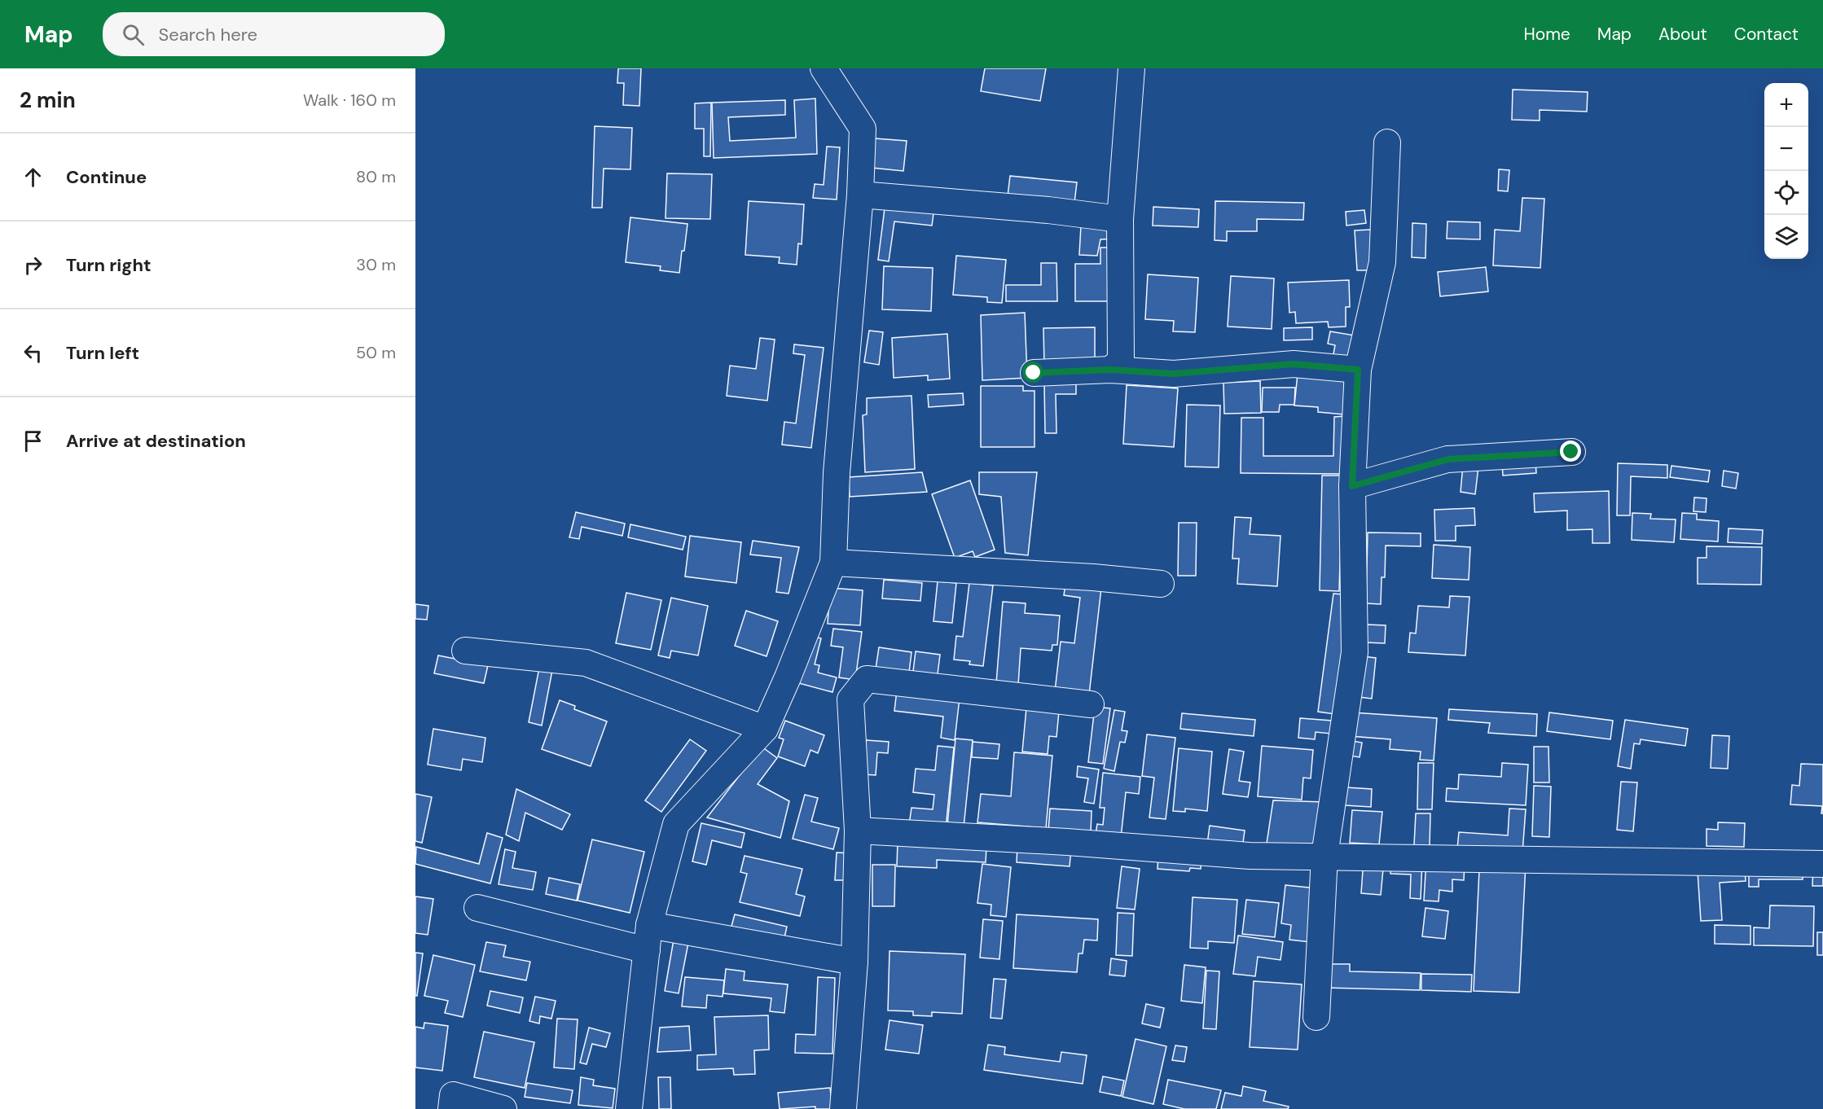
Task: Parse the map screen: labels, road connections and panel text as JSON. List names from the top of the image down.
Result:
{
  "page": {
    "header": "Map",
    "search": "Search here",
    "nav": [
      "Home",
      "Map",
      "About",
      "Contact"
    ],
    "heading": ["2 min", "Walk · 160 m"],
    "map_buttons": ["+", "−"],
    "list": [
      ["Continue", "80 m"],
      ["Turn right", "30 m"],
      ["Turn left", "50 m"],
      "Arrive at destination"
    ]
  }
}
